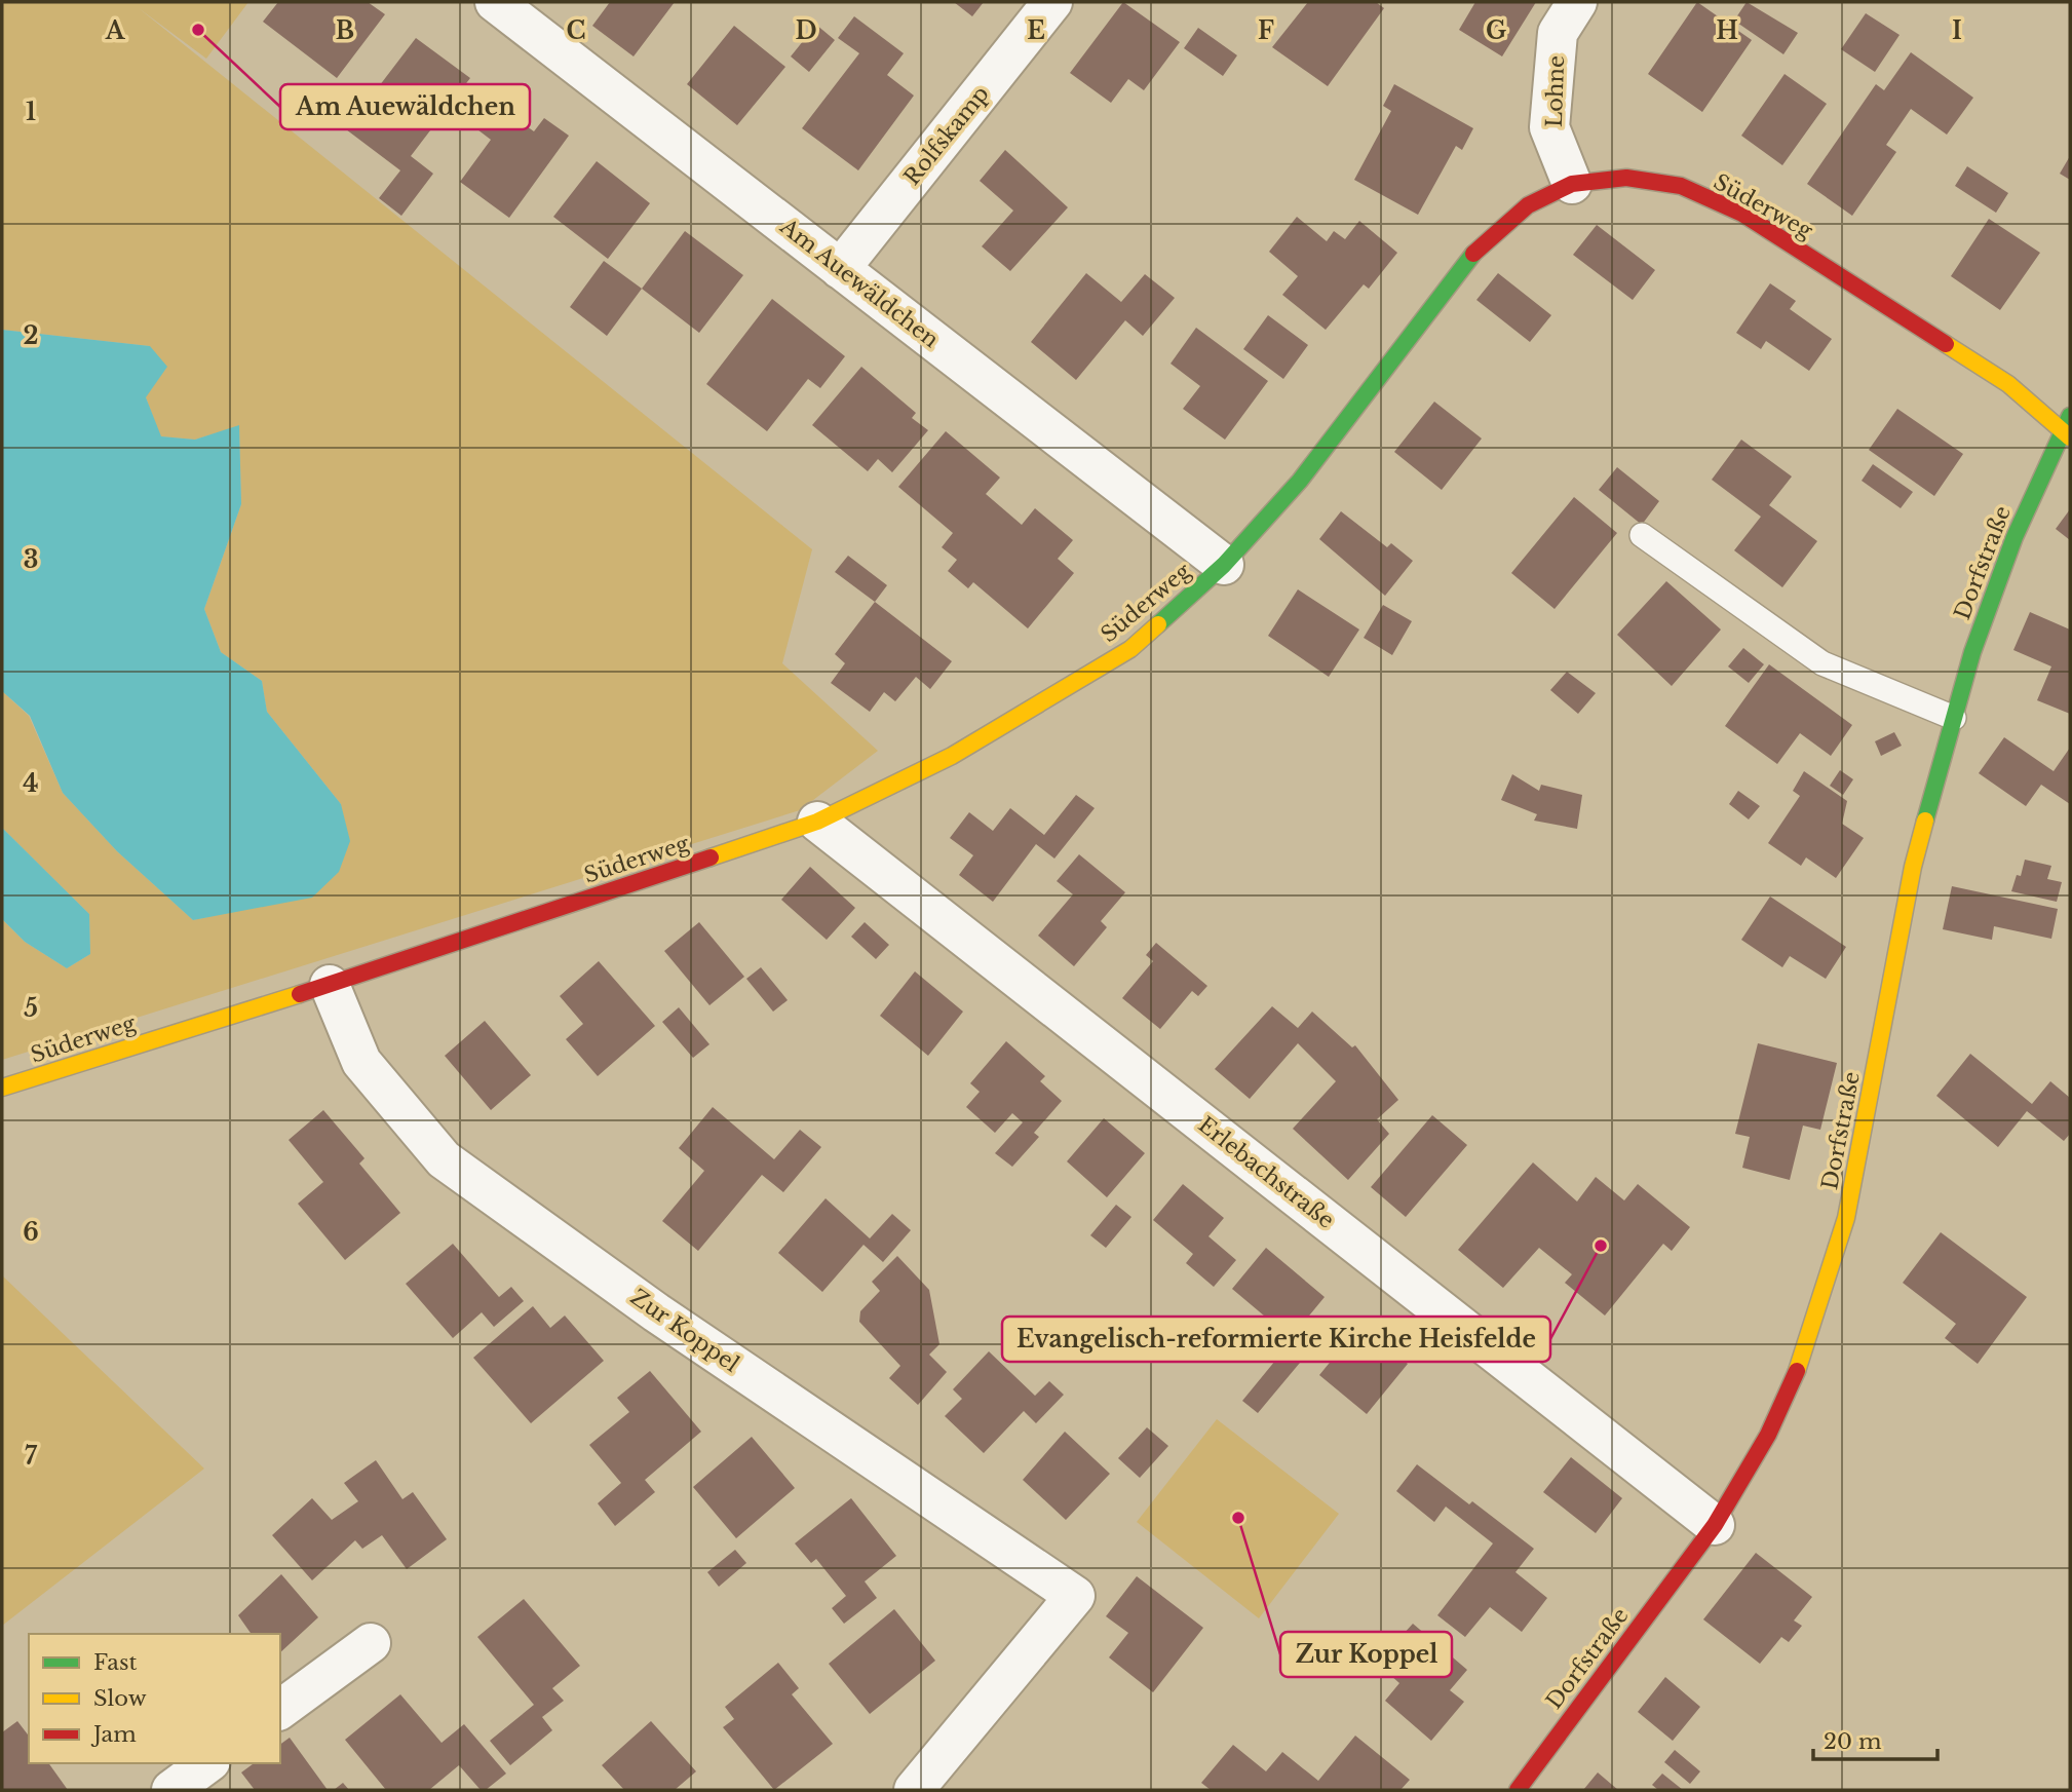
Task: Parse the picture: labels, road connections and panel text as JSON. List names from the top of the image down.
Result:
{
  "streets": {
    "street": [
      "Lohne",
      "Rolfskamp",
      "Süderweg",
      "Am Auewäldchen",
      "Dorfstraße",
      "Erlebachstraße",
      "Zur Koppel"
    ]
  },
  "crossings": [
    ["Lohne", "Süderweg"],
    ["Rolfskamp", "Am Auewäldchen"],
    ["Süderweg", "Am Auewäldchen"],
    ["Süderweg", "Dorfstraße"],
    ["Süderweg", "Erlebachstraße"],
    ["Süderweg", "Zur Koppel"],
    ["Dorfstraße", "Erlebachstraße"]
  ],
  "places": ["Am Auewäldchen", "Evangelisch-reformierte Kirche Heisfelde", "Zur Koppel"],
  "legend": ["Fast", "Slow", "Jam"],
  "scale_bar": "20 m",
  "grid": {
    "columns": [
      "A",
      "B",
      "C",
      "D",
      "E",
      "F",
      "G",
      "H",
      "I"
    ],
    "rows": [
      "1",
      "2",
      "3",
      "4",
      "5",
      "6",
      "7"
    ]
  }
}
